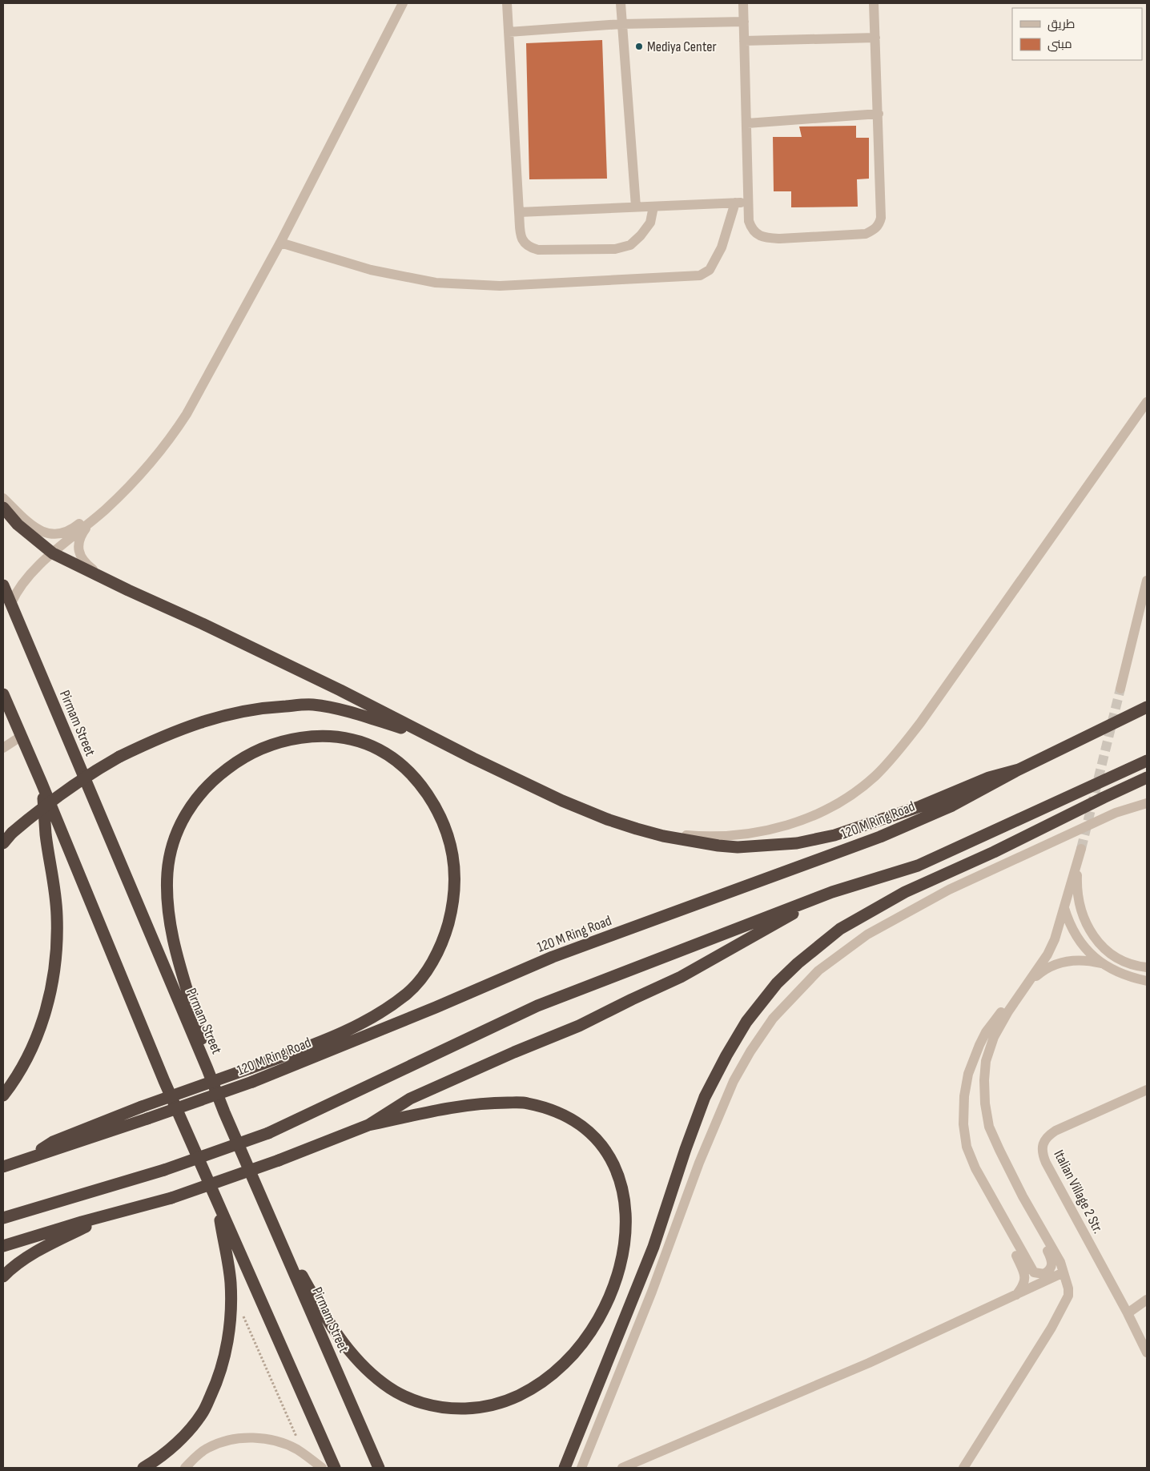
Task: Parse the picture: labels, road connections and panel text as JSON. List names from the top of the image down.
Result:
{
  "streets": {
    "highway": ["Pirmam Street", "120 M Ring Road"],
    "street": ["Italian Village 2 Str."]
  },
  "places": ["Mediya Center"],
  "legend": ["طريق", "مبنى"]
}
